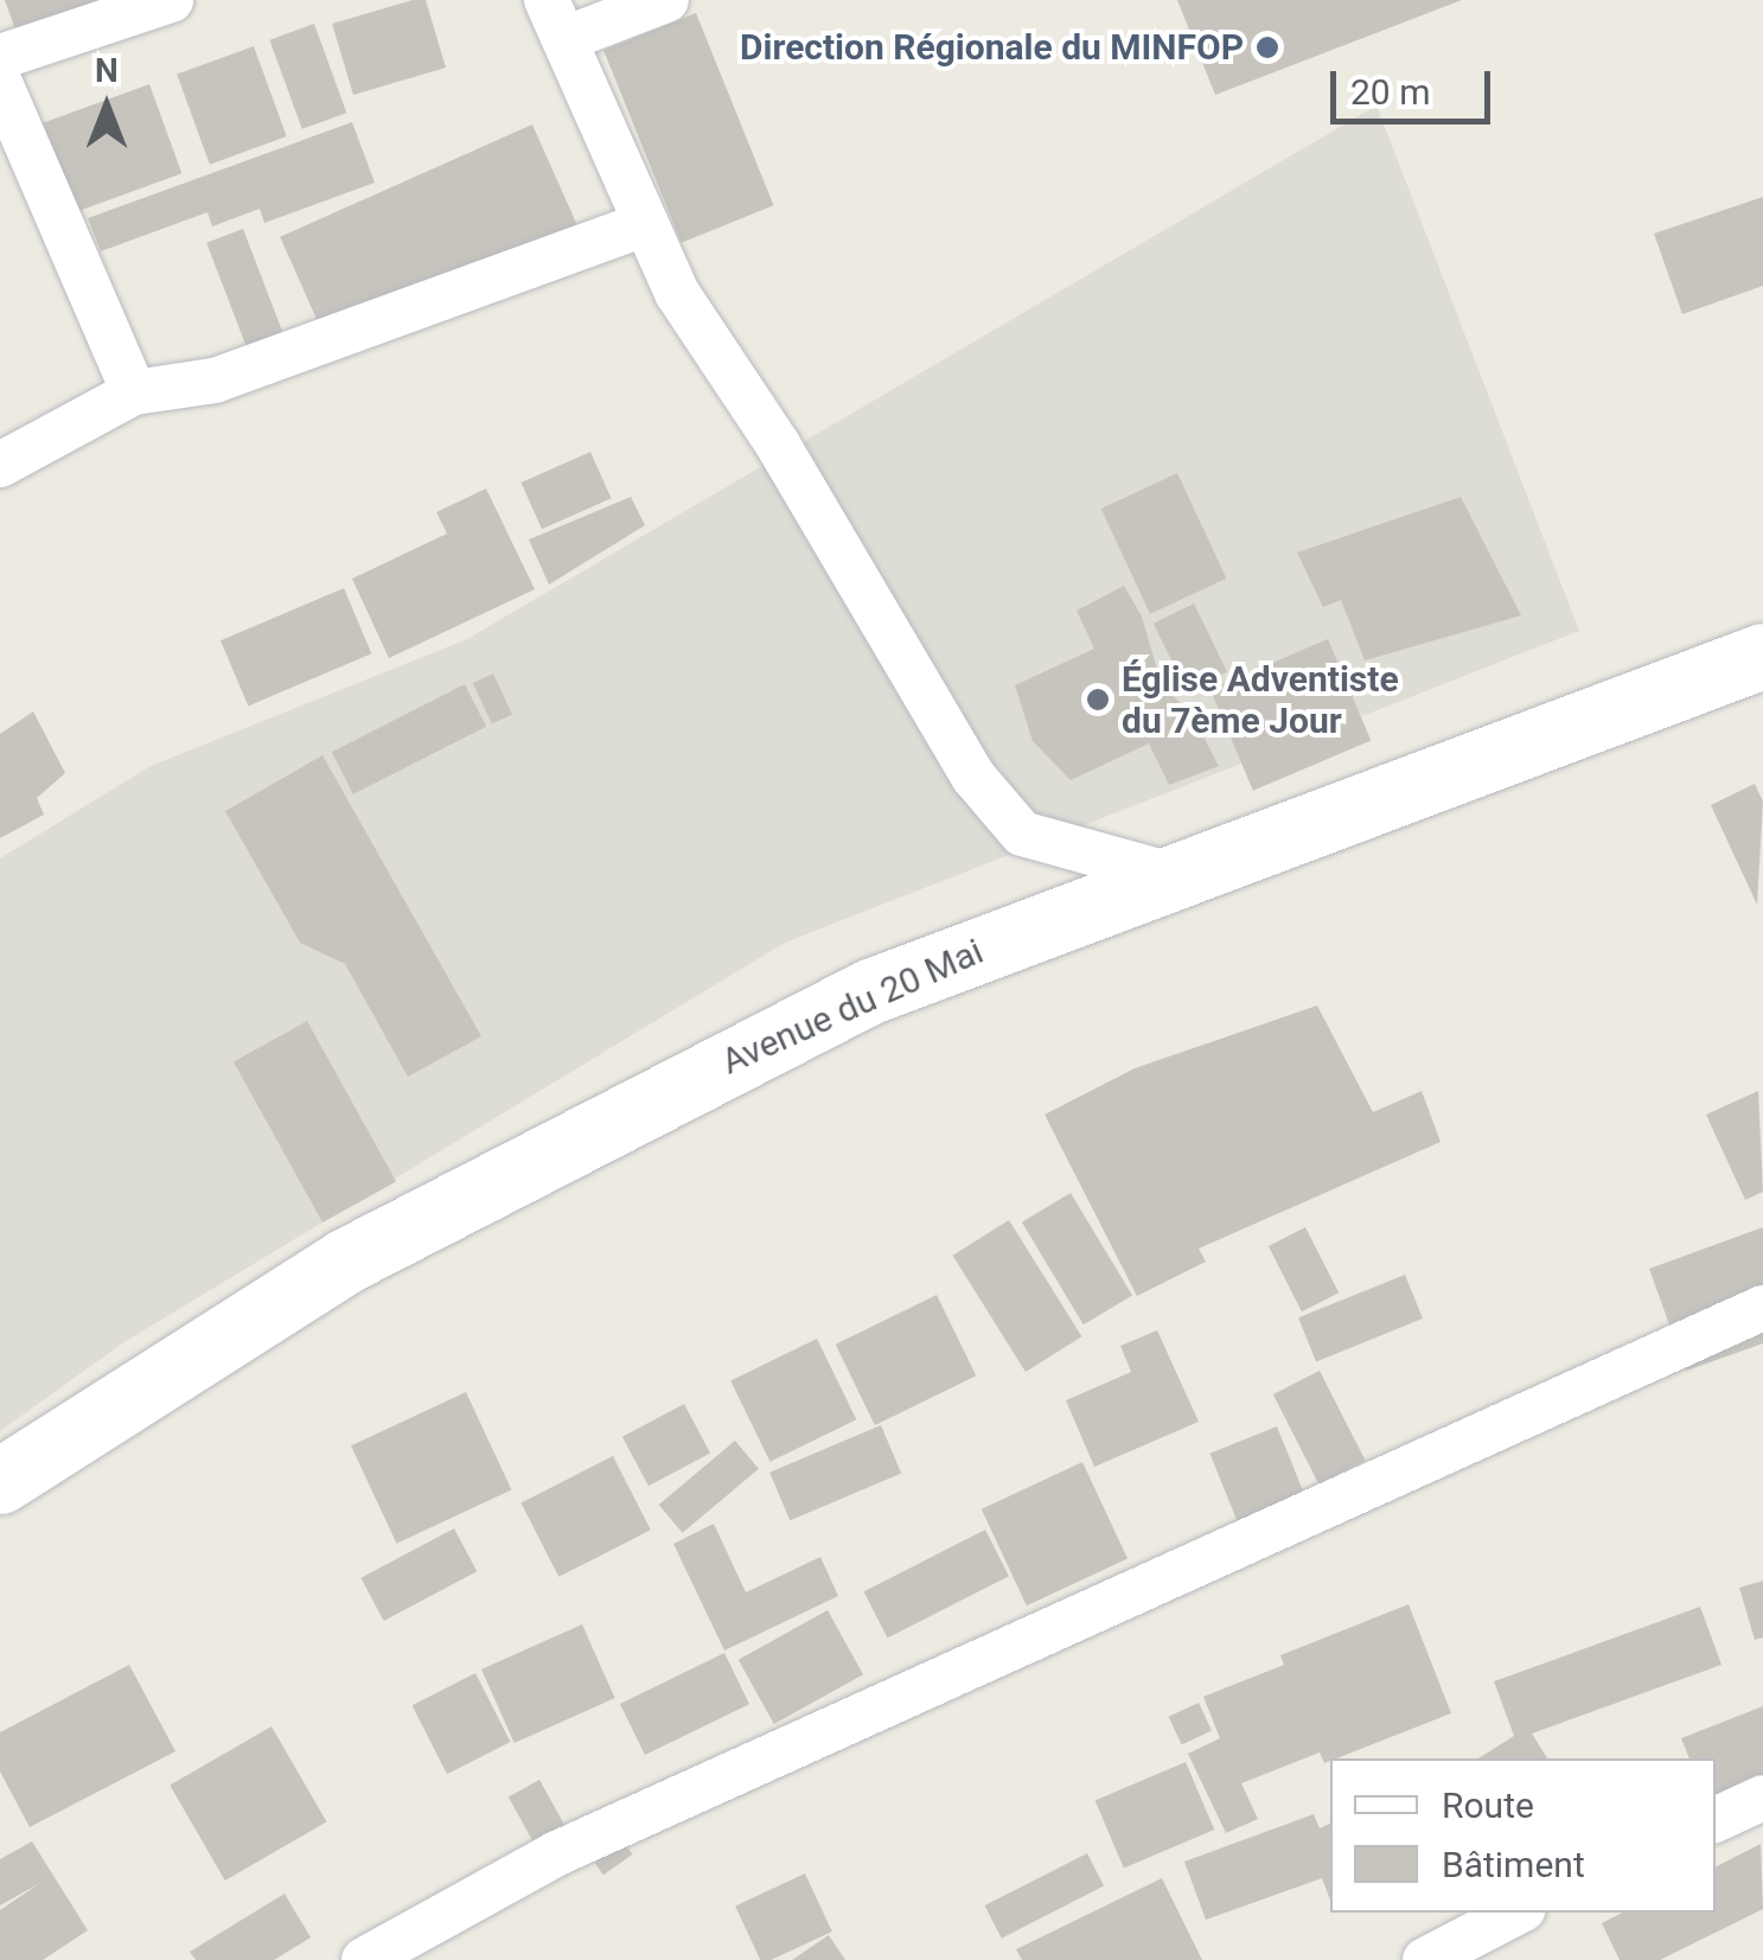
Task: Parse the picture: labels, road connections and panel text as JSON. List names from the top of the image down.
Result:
{
  "streets": {
    "main road": ["Avenue du 20 Mai"]
  },
  "places": ["Direction Régionale du MINFOP", "Église Adventiste du 7ème Jour"],
  "legend": ["Route", "Bâtiment"],
  "scale_bar": "20 m",
  "north": "top"
}
